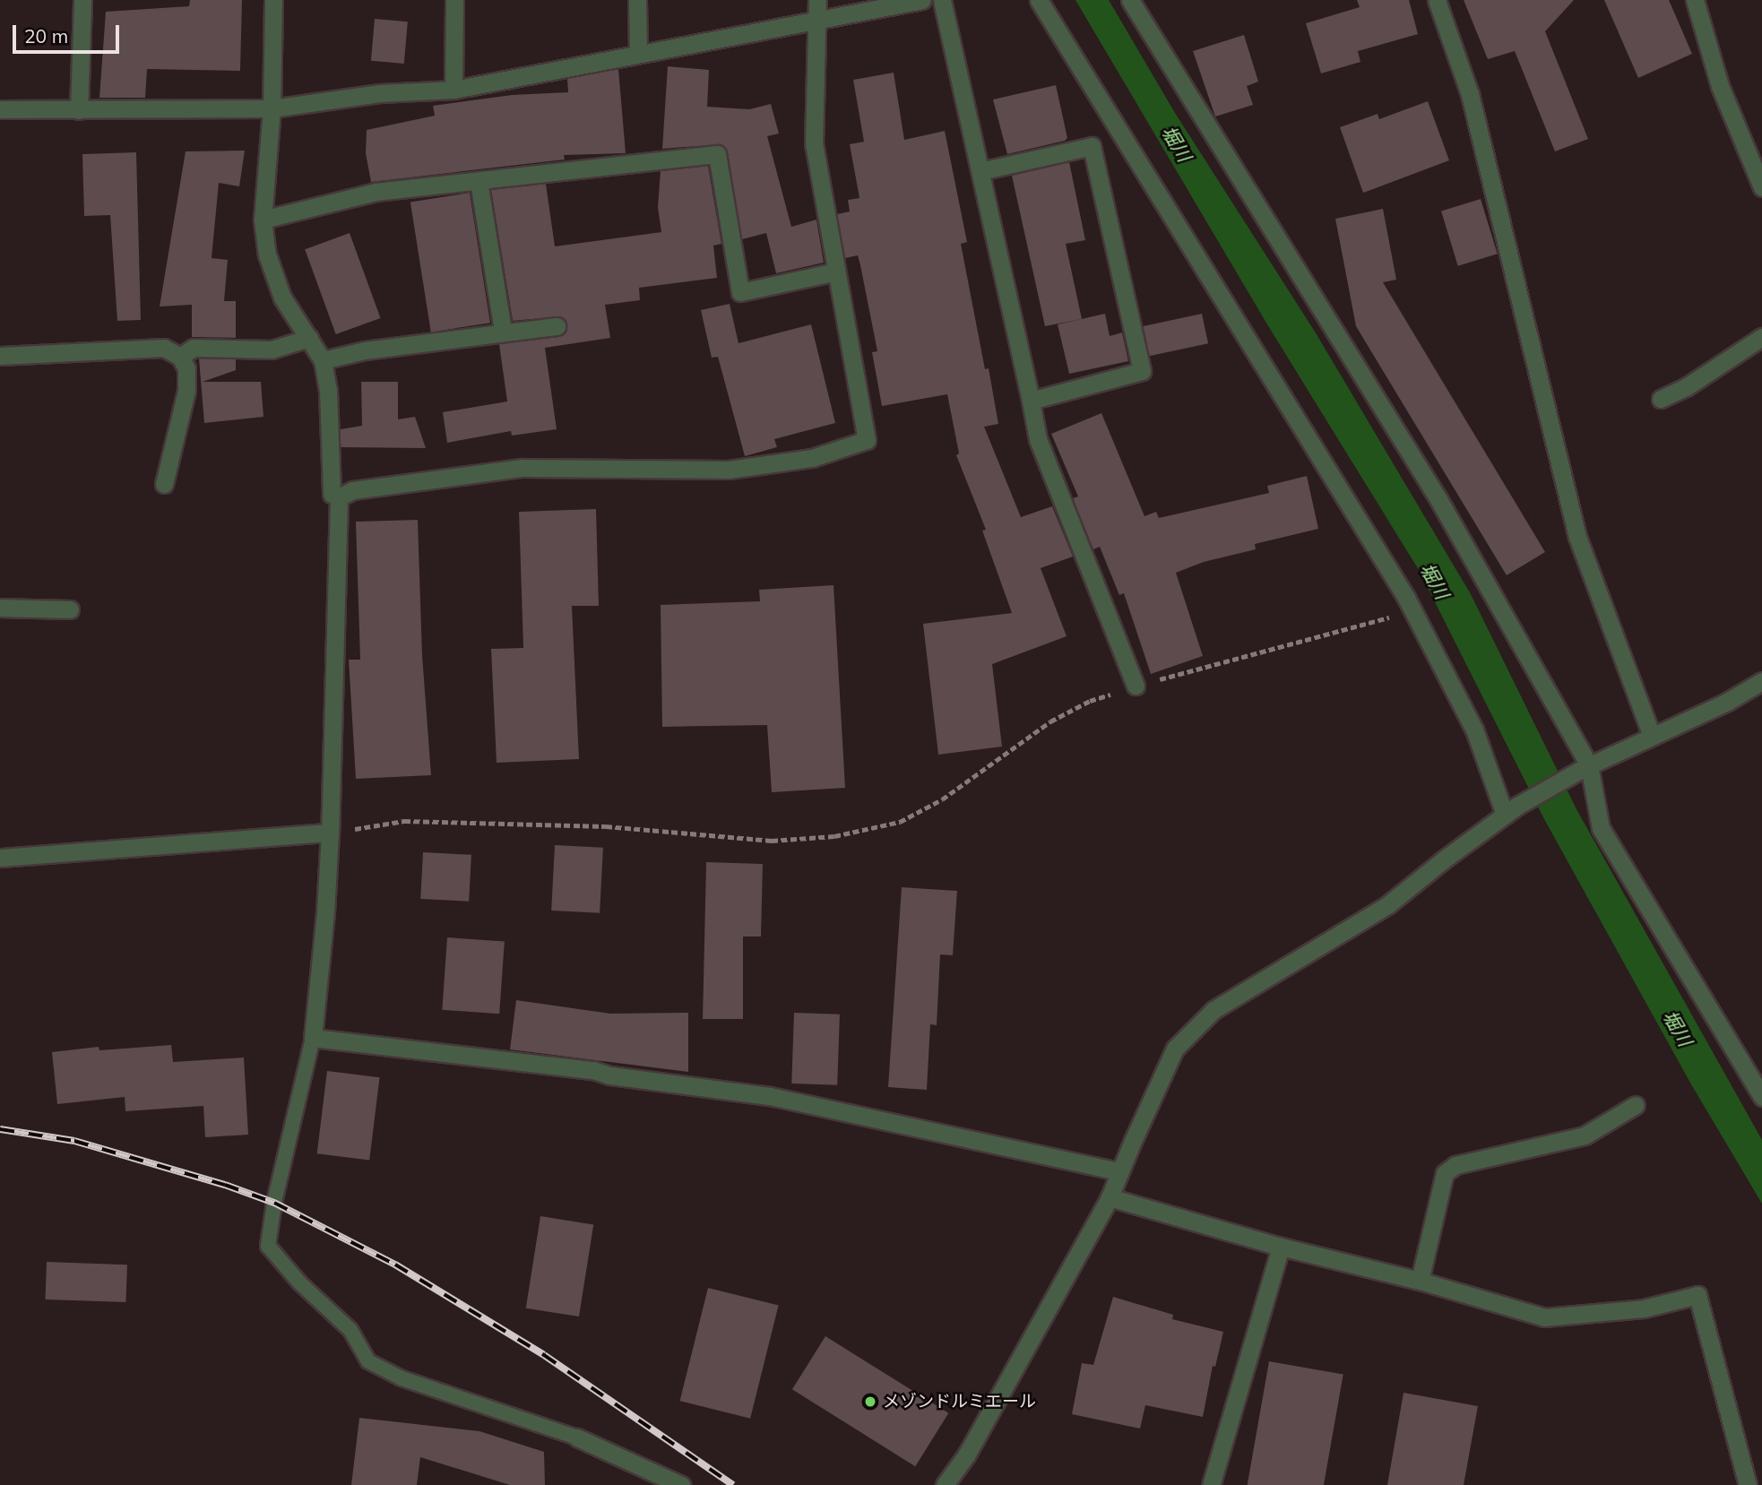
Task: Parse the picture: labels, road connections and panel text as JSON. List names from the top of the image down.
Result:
{
  "water": ["堀川"],
  "places": ["メゾンドルミエール"],
  "scale_bar": "20 m"
}
